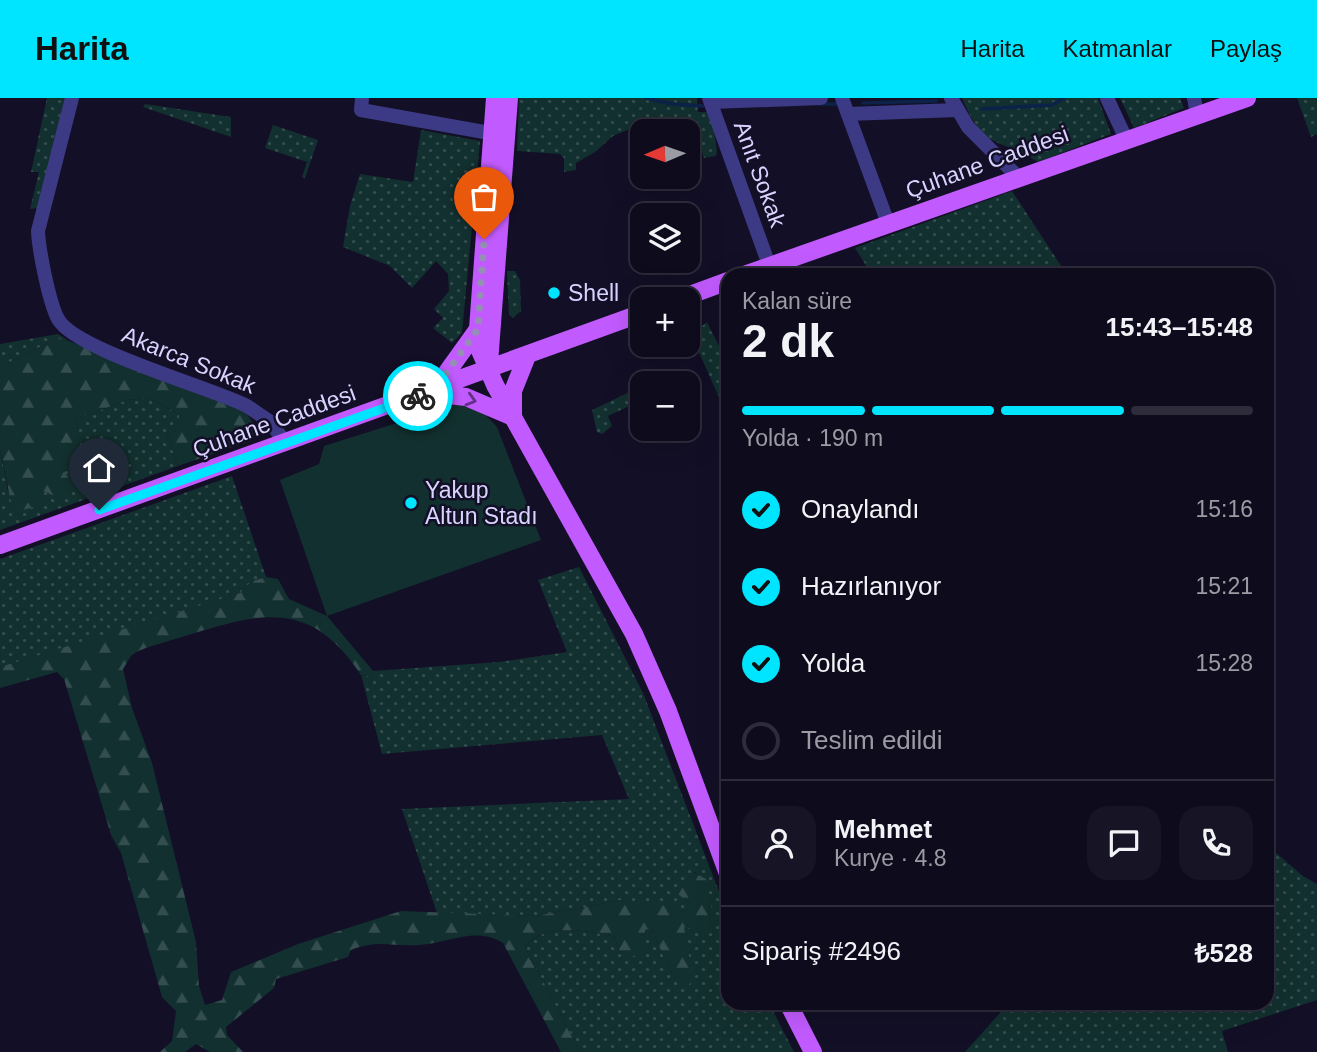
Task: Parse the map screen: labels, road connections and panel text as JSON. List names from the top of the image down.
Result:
{
  "streets": {
    "main road": ["Çuhane Caddesi"],
    "street": ["Anıt Sokak", "Akarca Sokak"]
  },
  "crossings": [
    ["Çuhane Caddesi", "Anıt Sokak"],
    ["Çuhane Caddesi", "Akarca Sokak"]
  ],
  "places": ["Shell", "Yakup Altun Stadı"],
  "north": "left",
  "page": {
    "header": "Harita",
    "nav": ["Harita", "Katmanlar", "Paylaş"],
    "map_buttons": ["+", "−"],
    "heading": ["2 dk", "Kalan süre", "15:43–15:48"],
    "panel": [
      "Mehmet",
      "Kurye · 4.8",
      "Sipariş #2496",
      "₺528"
    ],
    "bar": "Yolda · 190 m",
    "list": [
      ["Onaylandı", "15:16"],
      ["Hazırlanıyor", "15:21"],
      ["Yolda", "15:28"],
      "Teslim edildi"
    ]
  }
}
